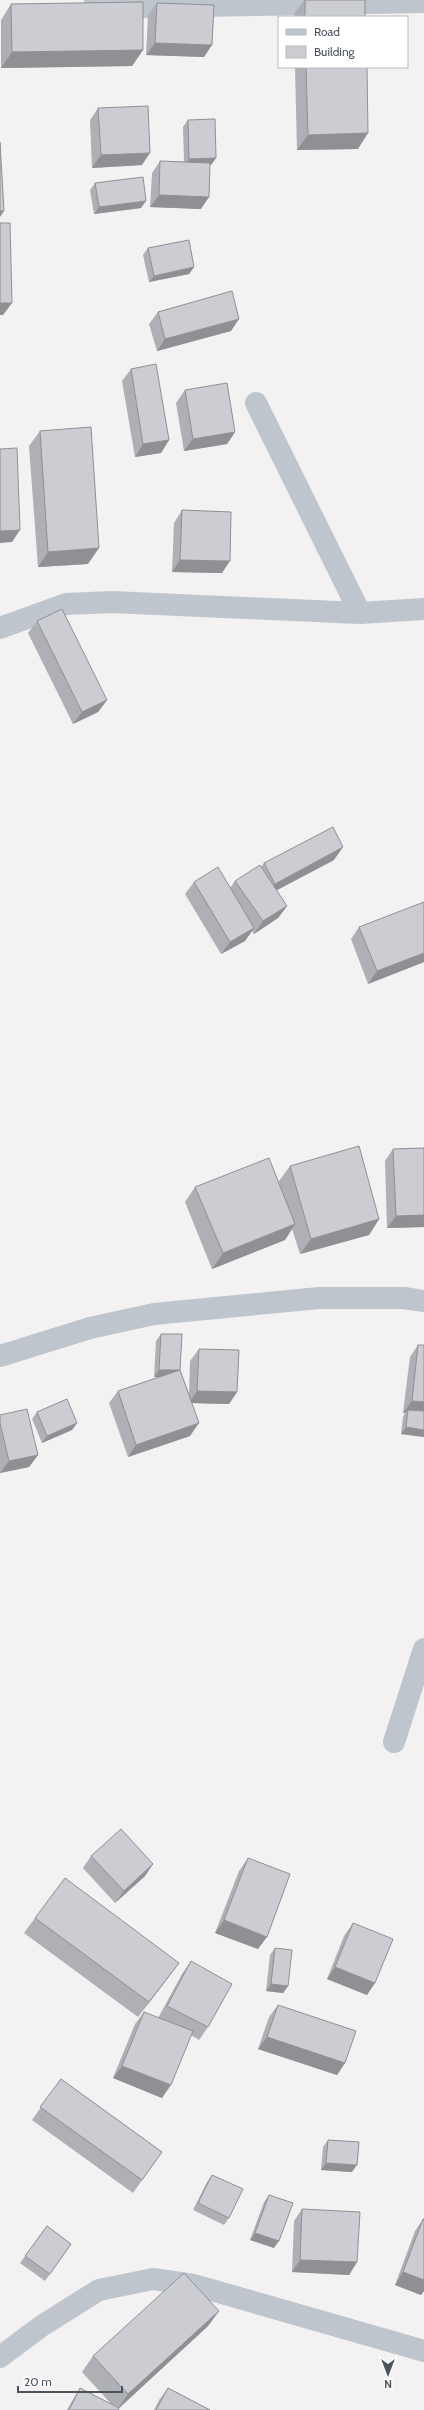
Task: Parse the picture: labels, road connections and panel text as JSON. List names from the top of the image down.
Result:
{
  "legend": ["Road", "Building"],
  "scale_bar": "20 m",
  "north": "bottom"
}
